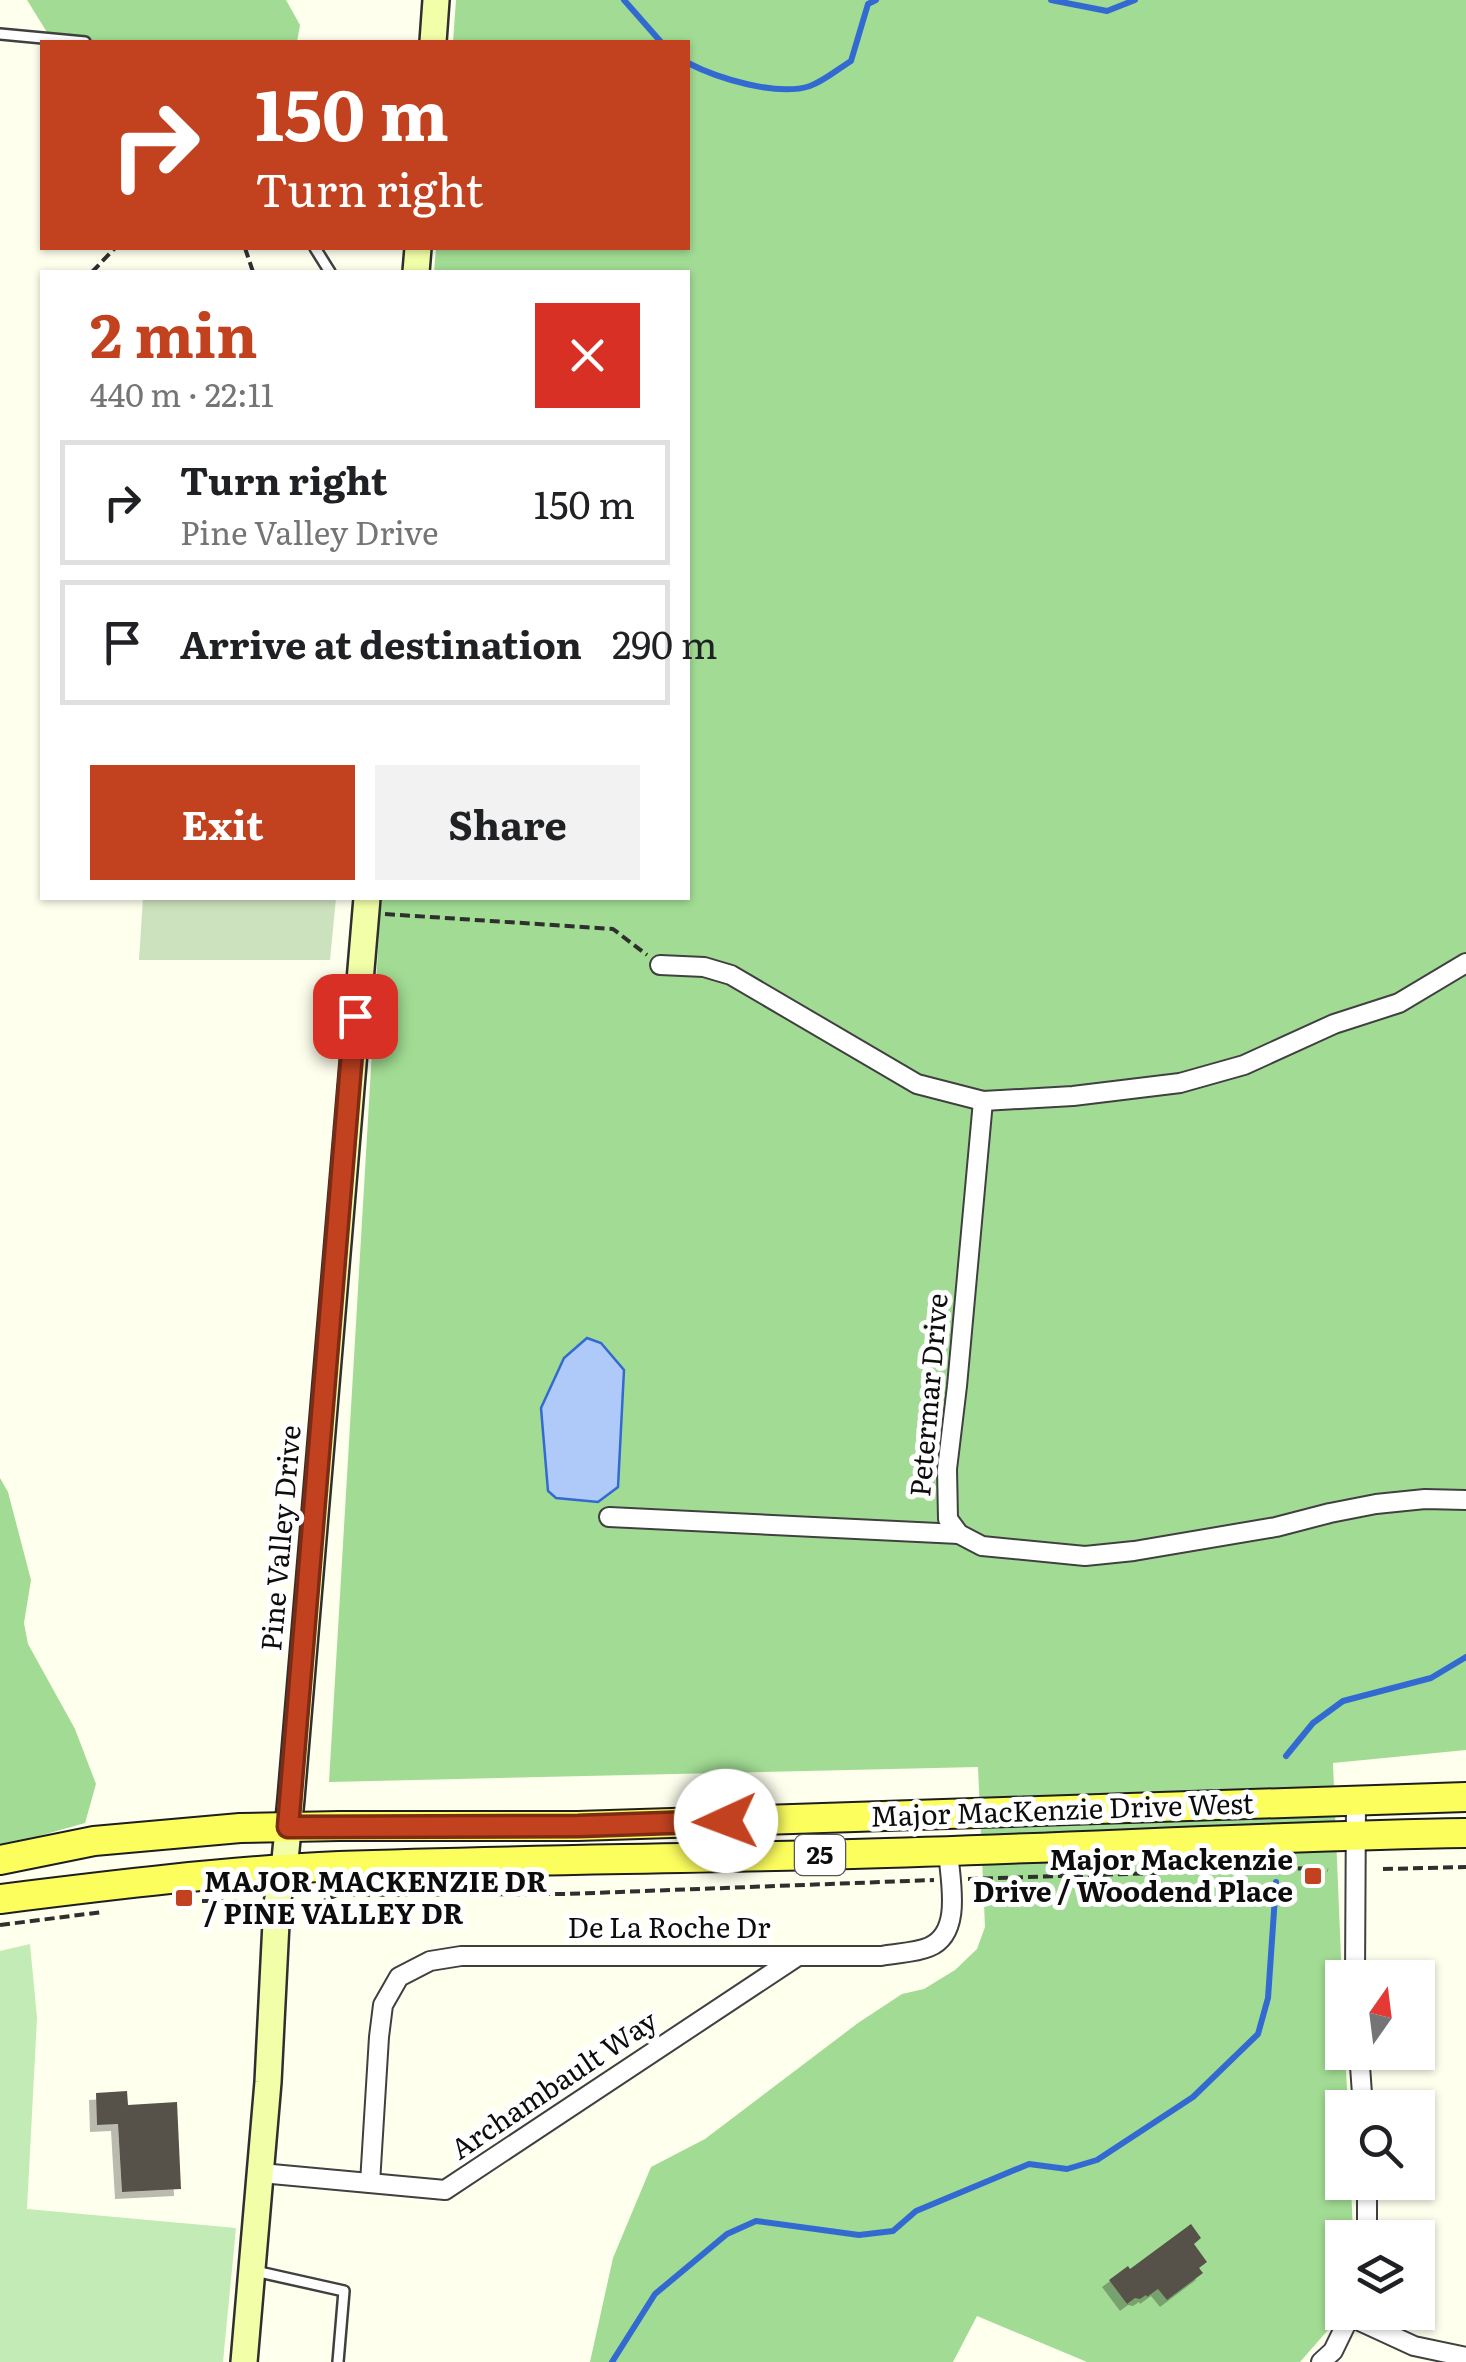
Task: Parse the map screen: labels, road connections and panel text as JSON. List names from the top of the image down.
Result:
{
  "streets": {
    "main road": ["Major MacKenzie Drive West", "25"],
    "street": [
      "Petermar Drive",
      "Pine Valley Drive",
      "De La Roche Dr",
      "Archambault Way"
    ]
  },
  "crossings": [
    ["Pine Valley Drive", "Major MacKenzie Drive West"],
    ["Pine Valley Drive", "Archambault Way"],
    ["Major MacKenzie Drive West", "De La Roche Dr"],
    ["De La Roche Dr", "Archambault Way"]
  ],
  "places": {
    "transit": ["Major Mackenzie Drive / Woodend Place", "MAJOR MACKENZIE DR / PINE VALLEY DR"]
  },
  "north": "top",
  "page": {
    "turn": ["150 m", "Turn right"],
    "heading": ["2 min", "440 m · 22:11"],
    "list": [
      {
        "name": "Turn right",
        "note": "Pine Valley Drive",
        "value": "150 m"
      },
      {
        "name": "Arrive at destination",
        "value": "290 m"
      }
    ],
    "buttons": ["Exit", "Share"]
  }
}
